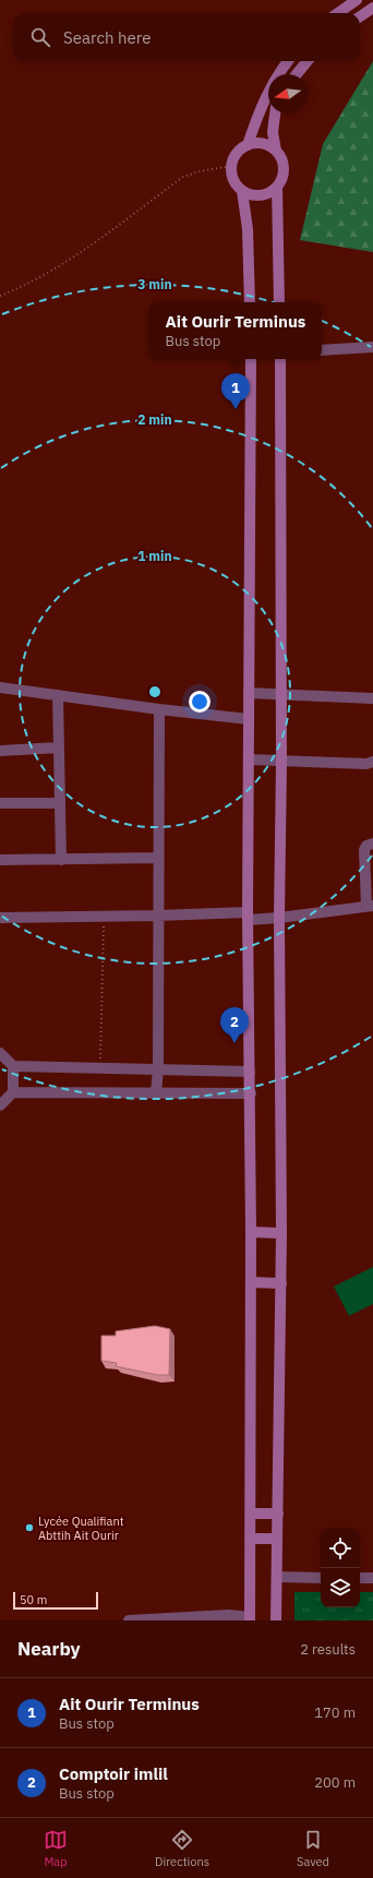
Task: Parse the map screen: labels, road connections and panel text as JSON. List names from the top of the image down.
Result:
{
  "places": ["Lycée Qualifiant Abttih Ait Ourir"],
  "scale_bar": "50 m",
  "north": "left",
  "page": {
    "search": "Search here",
    "popup": ["Ait Ourir Terminus", "Bus stop"],
    "pins": ["1", "2"],
    "scale": "50 m",
    "heading": ["Nearby", "2 results"],
    "list": [
      {
        "mark": "1",
        "name": "Ait Ourir Terminus",
        "note": "Bus stop",
        "value": "170 m"
      },
      {
        "mark": "2",
        "name": "Comptoir imlil",
        "note": "Bus stop",
        "value": "200 m"
      }
    ],
    "nav": ["Map", "Directions", "Saved"]
  },
  "rings": ["3 min", "2 min", "1 min"]
}
